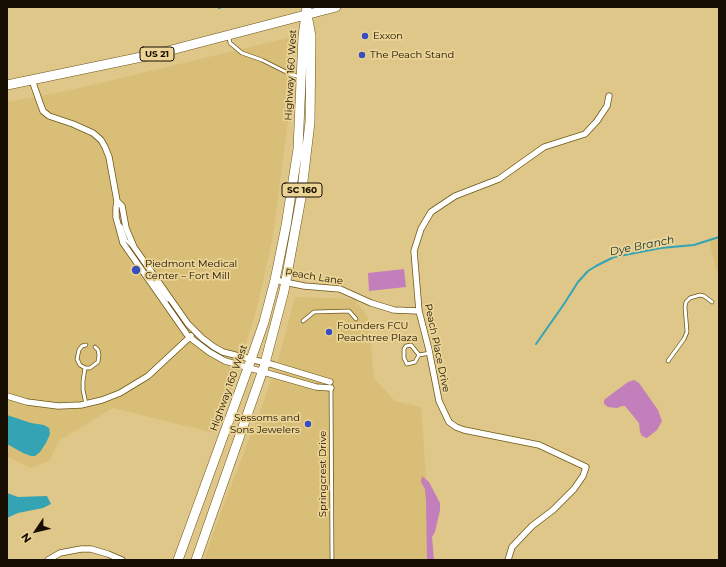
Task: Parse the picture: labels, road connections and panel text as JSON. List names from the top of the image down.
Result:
{
  "streets": {
    "main road": ["US 21", "Highway 160 West", "SC 160"],
    "street": ["Peach Lane", "Peach Place Drive"],
    "lane": ["Springcrest Drive"]
  },
  "crossings": [
    ["US 21", "Highway 160 West"],
    ["Highway 160 West", "Peach Lane"],
    ["Peach Lane", "Peach Place Drive"]
  ],
  "water": ["Dye Branch"],
  "places": [
    "Exxon",
    "The Peach Stand",
    "Piedmont Medical Center – Fort Mill",
    "Founders FCU Peachtree Plaza",
    "Sessoms and Sons Jewelers"
  ],
  "north": "bottom left"
}
